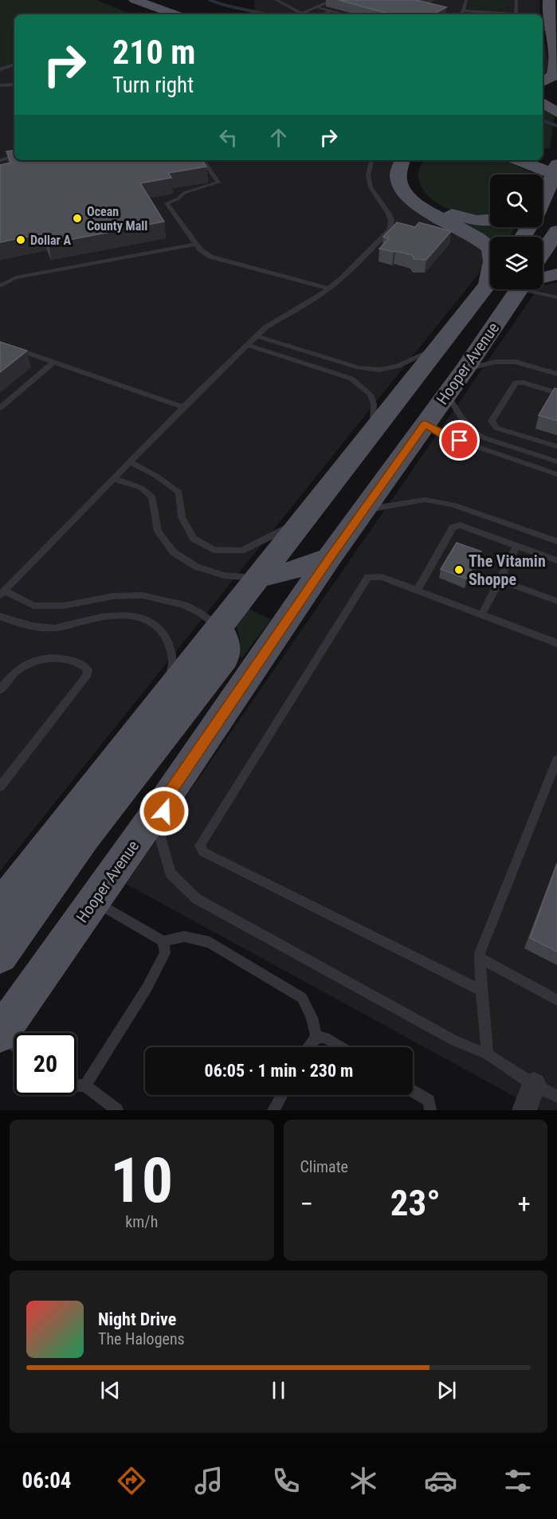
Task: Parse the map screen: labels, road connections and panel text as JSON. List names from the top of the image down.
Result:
{
  "streets": {
    "main road": ["Hooper Avenue"]
  },
  "places": ["Ocean County Mall", "Dollar A", "The Vitamin Shoppe"],
  "page": {
    "turn": ["210 m", "Turn right"],
    "limit": "20",
    "trip": "06:05 · 1 min · 230 m",
    "tile": [
      ["10", "km/h"],
      "Climate"
    ],
    "heat": ["−", "23°", "+"],
    "song": ["Night Drive", "The Halogens"],
    "tabs": "06:04"
  }
}
